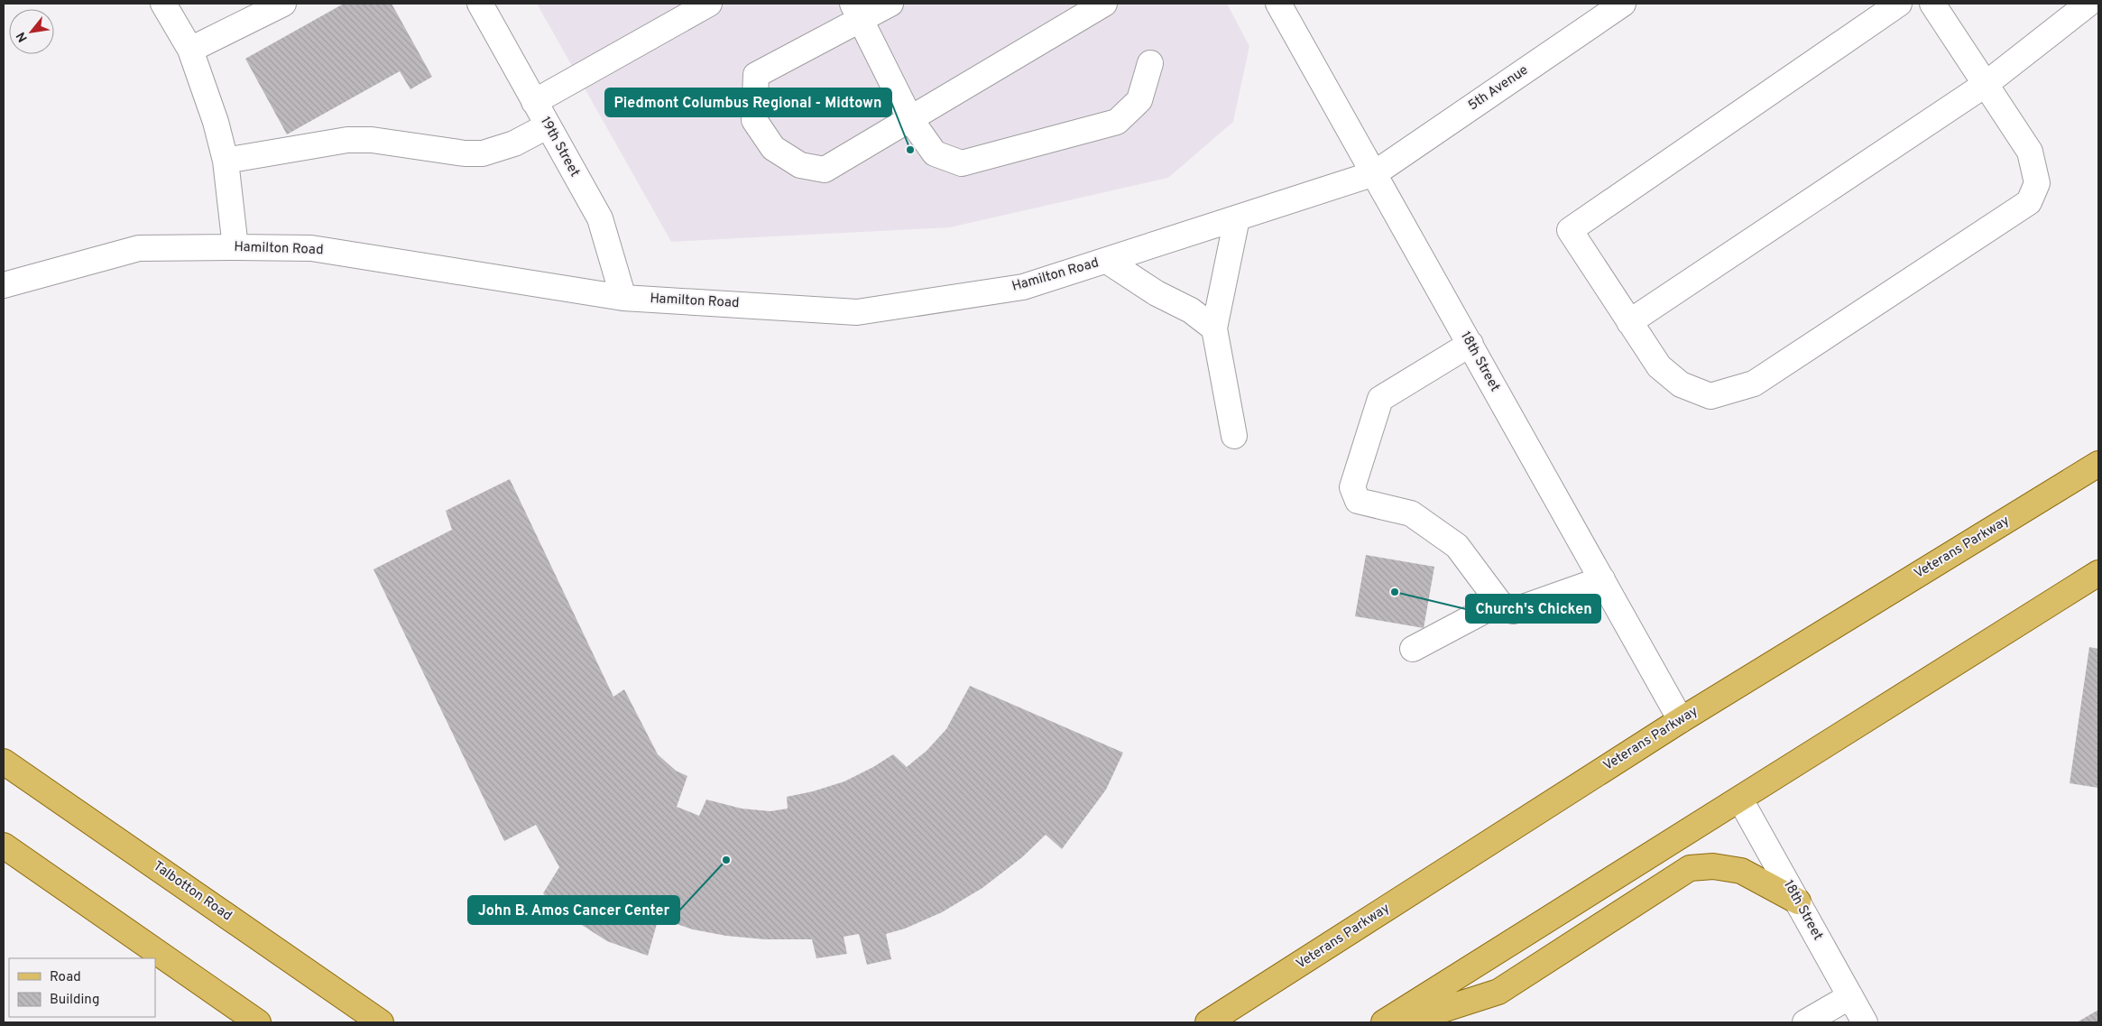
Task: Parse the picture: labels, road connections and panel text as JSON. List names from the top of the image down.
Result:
{
  "streets": {
    "main road": ["Veterans Parkway", "Talbotton Road"],
    "street": [
      "5th Avenue",
      "19th Street",
      "Hamilton Road",
      "18th Street"
    ]
  },
  "crossings": [
    ["5th Avenue", "Hamilton Road"],
    ["5th Avenue", "18th Street"],
    ["19th Street", "Hamilton Road"],
    ["Hamilton Road", "18th Street"],
    ["18th Street", "Veterans Parkway"]
  ],
  "places": ["Piedmont Columbus Regional - Midtown", "Church's Chicken", "John B. Amos Cancer Center"],
  "legend": ["Road", "Building"],
  "north": "bottom left"
}
